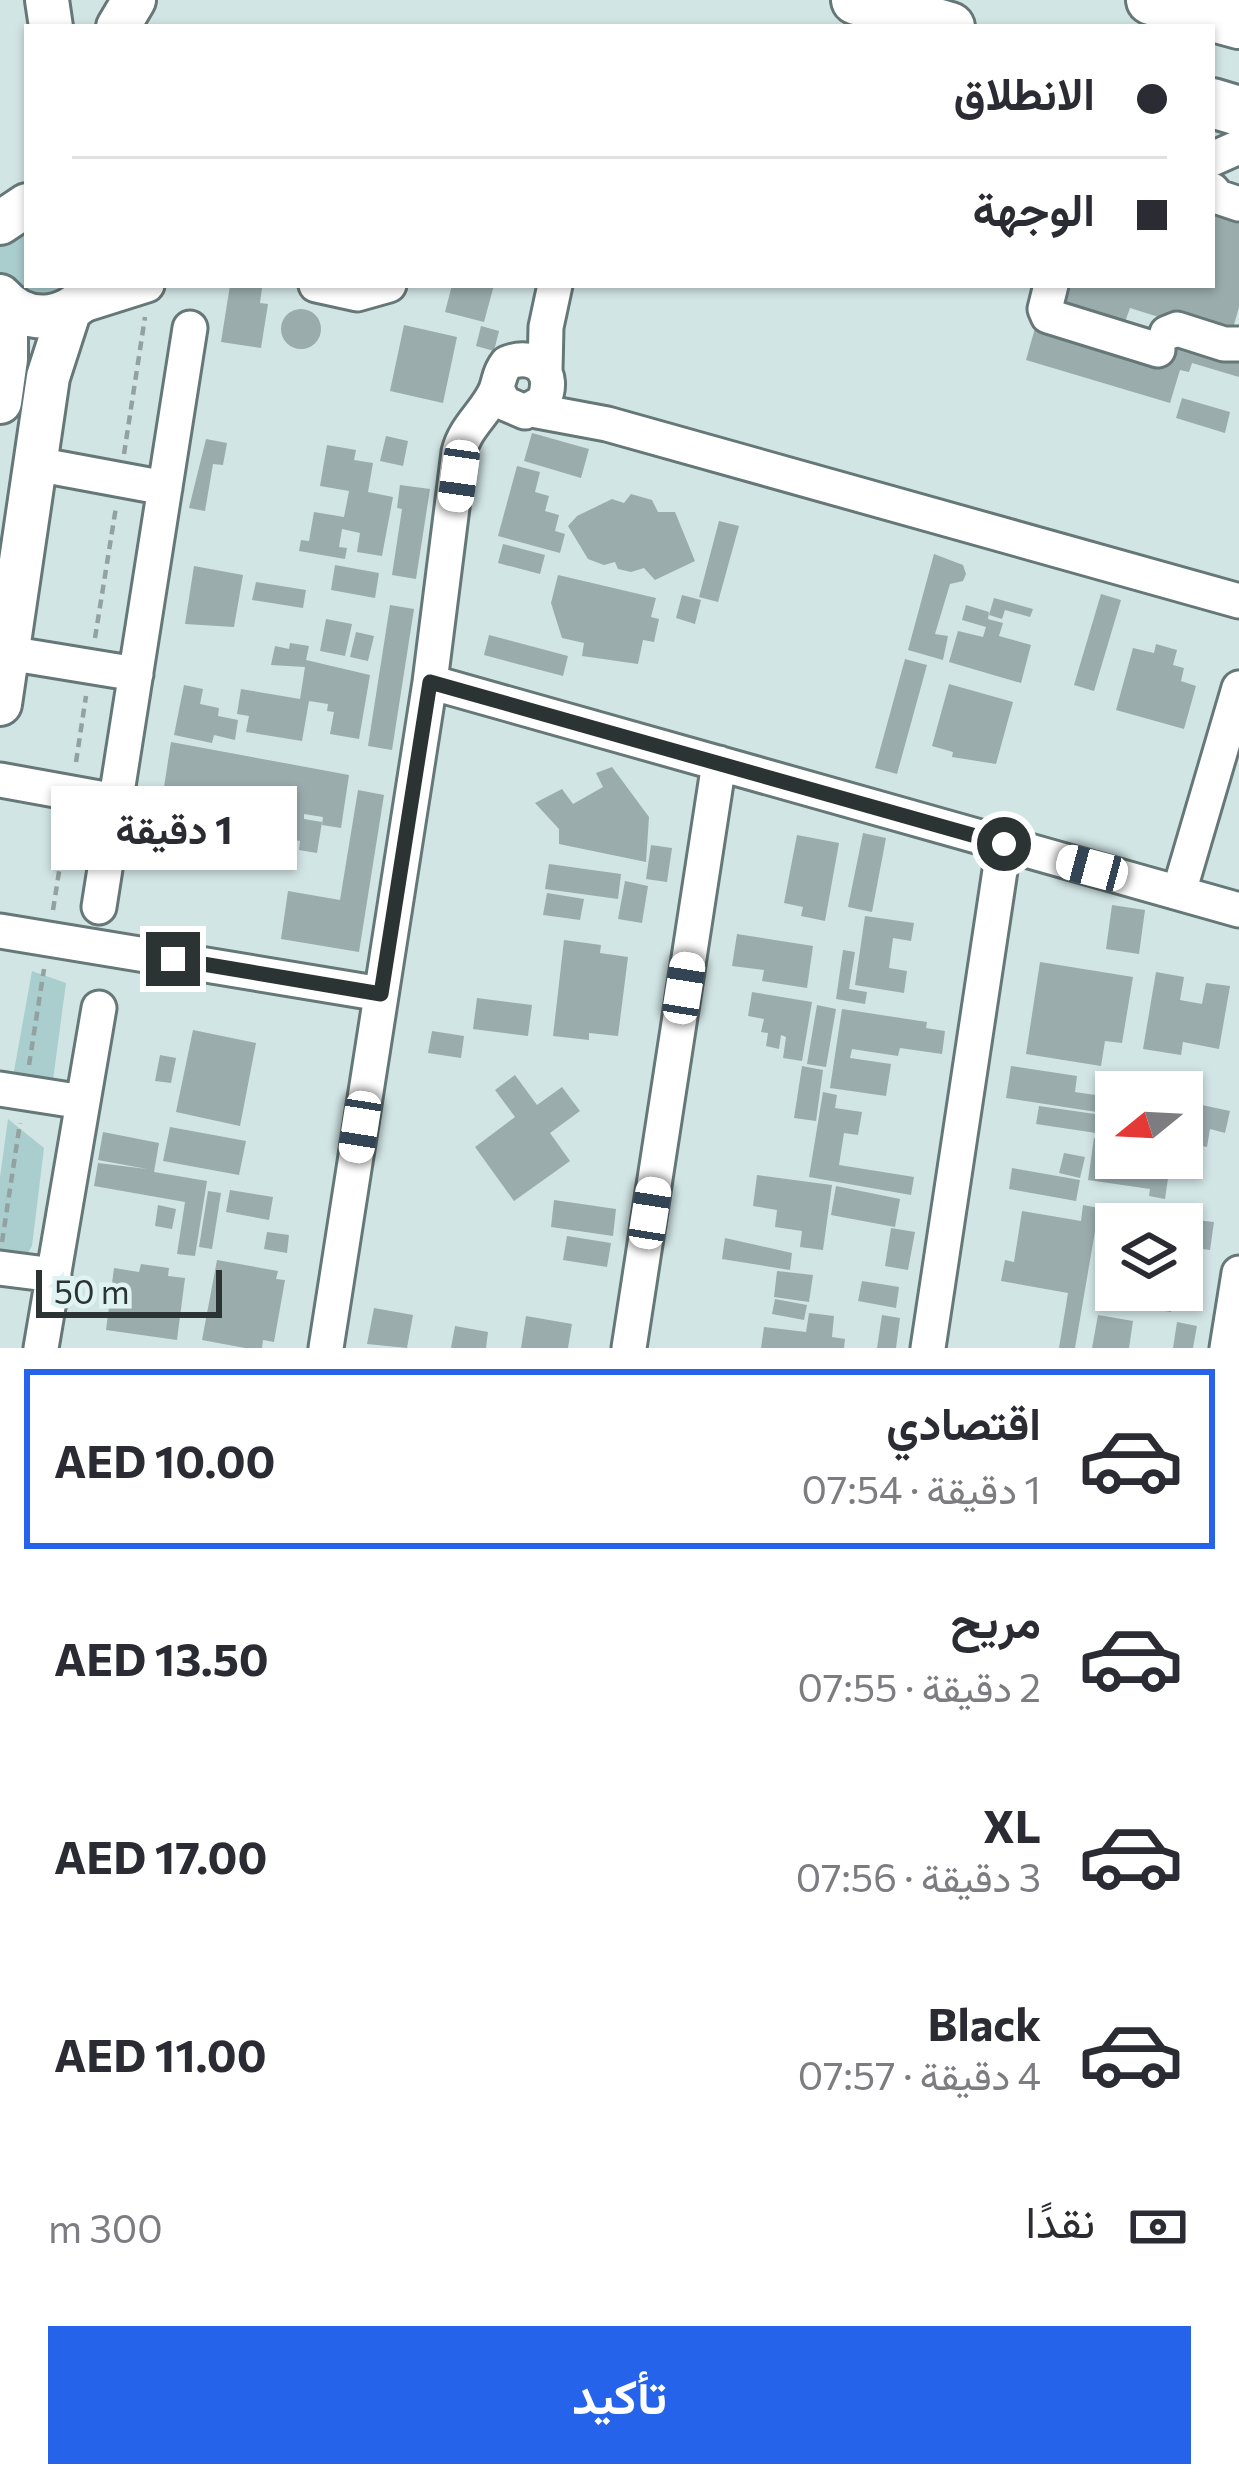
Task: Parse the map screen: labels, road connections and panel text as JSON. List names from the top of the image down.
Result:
{
  "scale_bar": "50 m",
  "north": "left",
  "page": {
    "banner": ["الانطلاق", "الوجهة"],
    "bubble": "1 دقيقة",
    "scale": "50 m",
    "list": [
      {
        "name": "اقتصادي",
        "note": "1 دقيقة · 07:54",
        "value": "AED 10.00"
      },
      {
        "name": "مريح",
        "note": "2 دقيقة · 07:55",
        "value": "AED 13.50"
      },
      {
        "name": "XL",
        "note": "3 دقيقة · 07:56",
        "value": "AED 17.00"
      },
      {
        "name": "Black",
        "note": "4 دقيقة · 07:57",
        "value": "AED 11.00"
      }
    ],
    "pay": ["نقدًا", "300 m"],
    "buttons": "تأكيد"
  }
}
